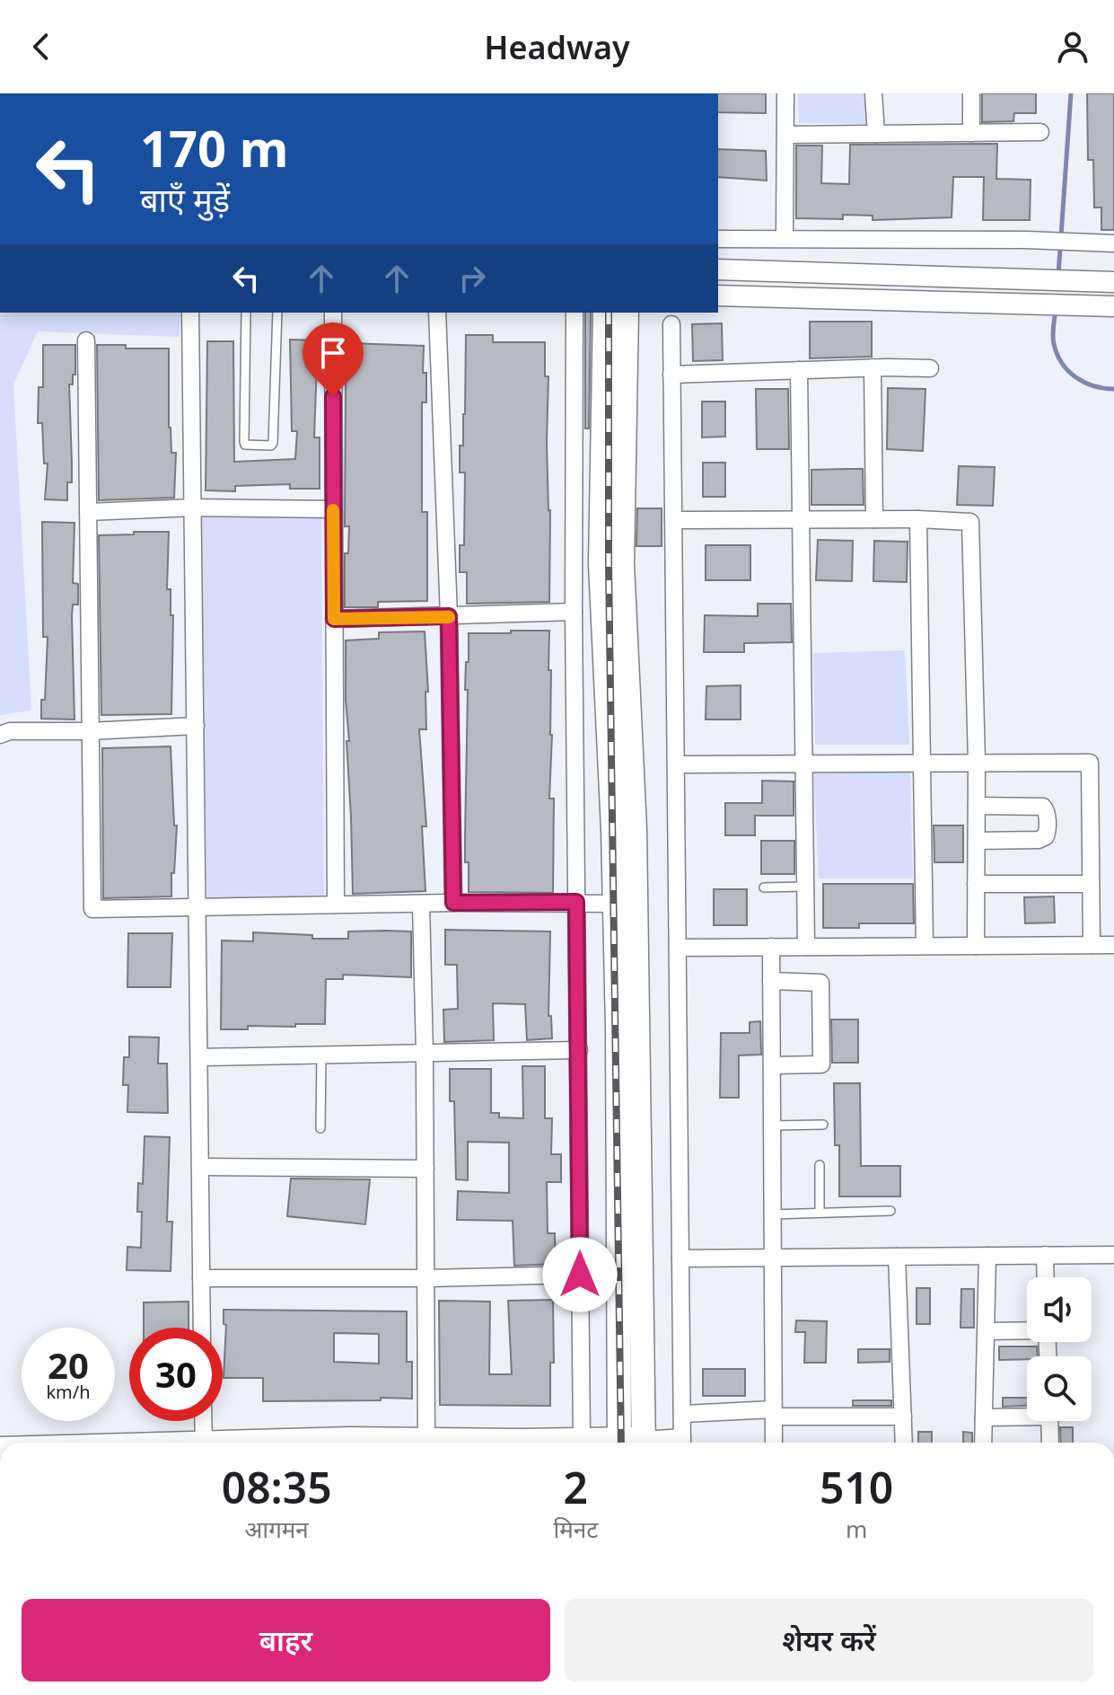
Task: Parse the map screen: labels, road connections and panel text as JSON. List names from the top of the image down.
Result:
{
  "page": {
    "header": "Headway",
    "turn": ["170 m", "बाएँ मुड़ें"],
    "speed": "20 km/h",
    "limit": "30",
    "eta": [
      "08:35",
      "आगमन",
      "2",
      "मिनट",
      "510",
      "m"
    ],
    "buttons": ["बाहर", "शेयर करें"]
  }
}
